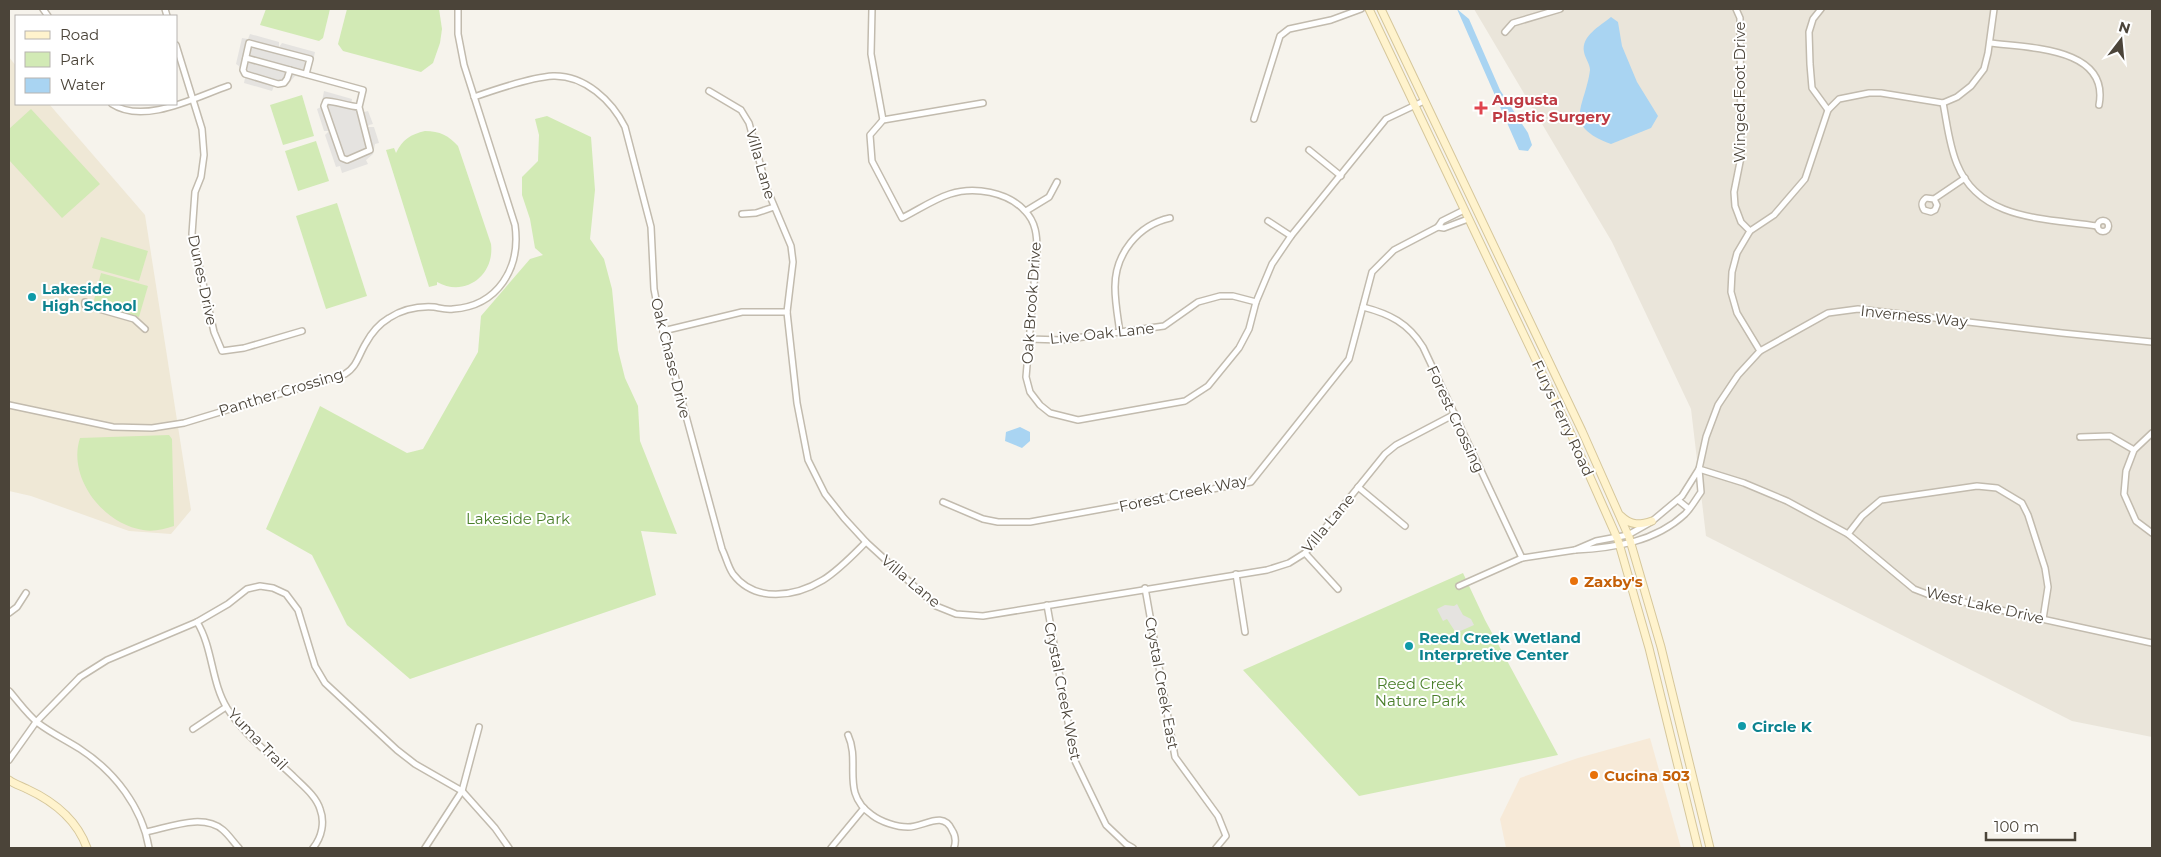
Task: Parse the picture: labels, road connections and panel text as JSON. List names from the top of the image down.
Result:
{
  "streets": {
    "main road": ["Furys Ferry Road"],
    "street": [
      "Winged Foot Drive",
      "Villa Lane",
      "Dunes Drive",
      "Oak Brook Drive",
      "Inverness Way",
      "Live Oak Lane",
      "Oak Chase Drive",
      "Panther Crossing",
      "Forest Crossing",
      "Forest Creek Way",
      "West Lake Drive",
      "Crystal Creek East",
      "Crystal Creek West",
      "Yuma Trail"
    ]
  },
  "crossings": [
    ["Villa Lane", "Oak Chase Drive"],
    ["Villa Lane", "Forest Crossing"],
    ["Villa Lane", "Crystal Creek East"],
    ["Villa Lane", "Crystal Creek West"],
    ["Oak Brook Drive", "Live Oak Lane"],
    ["Oak Brook Drive", "Furys Ferry Road"],
    ["Inverness Way", "Furys Ferry Road"],
    ["Inverness Way", "Forest Crossing"],
    ["Inverness Way", "West Lake Drive"],
    ["Oak Chase Drive", "Panther Crossing"],
    ["Furys Ferry Road", "Forest Creek Way"],
    ["Forest Crossing", "Forest Creek Way"]
  ],
  "parks": ["Lakeside Park", "Reed Creek Nature Park"],
  "places": {
    "health": ["Augusta Plastic Surgery"],
    "other": [
      "Lakeside High School",
      "Zaxby's",
      "Reed Creek Wetland Interpretive Center",
      "Circle K",
      "Cucina 503"
    ]
  },
  "legend": ["Road", "Park", "Water"],
  "scale_bar": "100 m",
  "north": "top"
}
